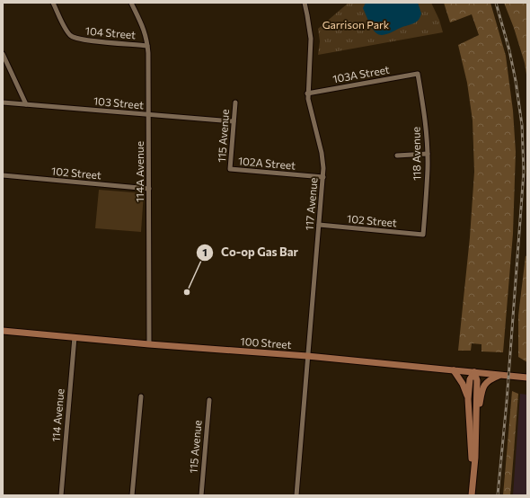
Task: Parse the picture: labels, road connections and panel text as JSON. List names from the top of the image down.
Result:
{
  "streets": {
    "main road": ["100 Street"],
    "street": [
      "104 Street",
      "103A Street",
      "103 Street",
      "115 Avenue",
      "118 Avenue",
      "102A Street",
      "114A Avenue",
      "102 Street",
      "117 Avenue",
      "114 Avenue"
    ]
  },
  "crossings": [
    ["104 Street", "114A Avenue"],
    ["103A Street", "118 Avenue"],
    ["103A Street", "117 Avenue"],
    ["103 Street", "115 Avenue"],
    ["103 Street", "114A Avenue"],
    ["115 Avenue", "102A Street"],
    ["118 Avenue", "102 Street"],
    ["102A Street", "117 Avenue"],
    ["114A Avenue", "102 Street"],
    ["114A Avenue", "100 Street"],
    ["102 Street", "117 Avenue"],
    ["117 Avenue", "100 Street"],
    ["100 Street", "114 Avenue"]
  ],
  "parks": ["Garrison Park"],
  "places": ["Co-op Gas Bar"]
}
